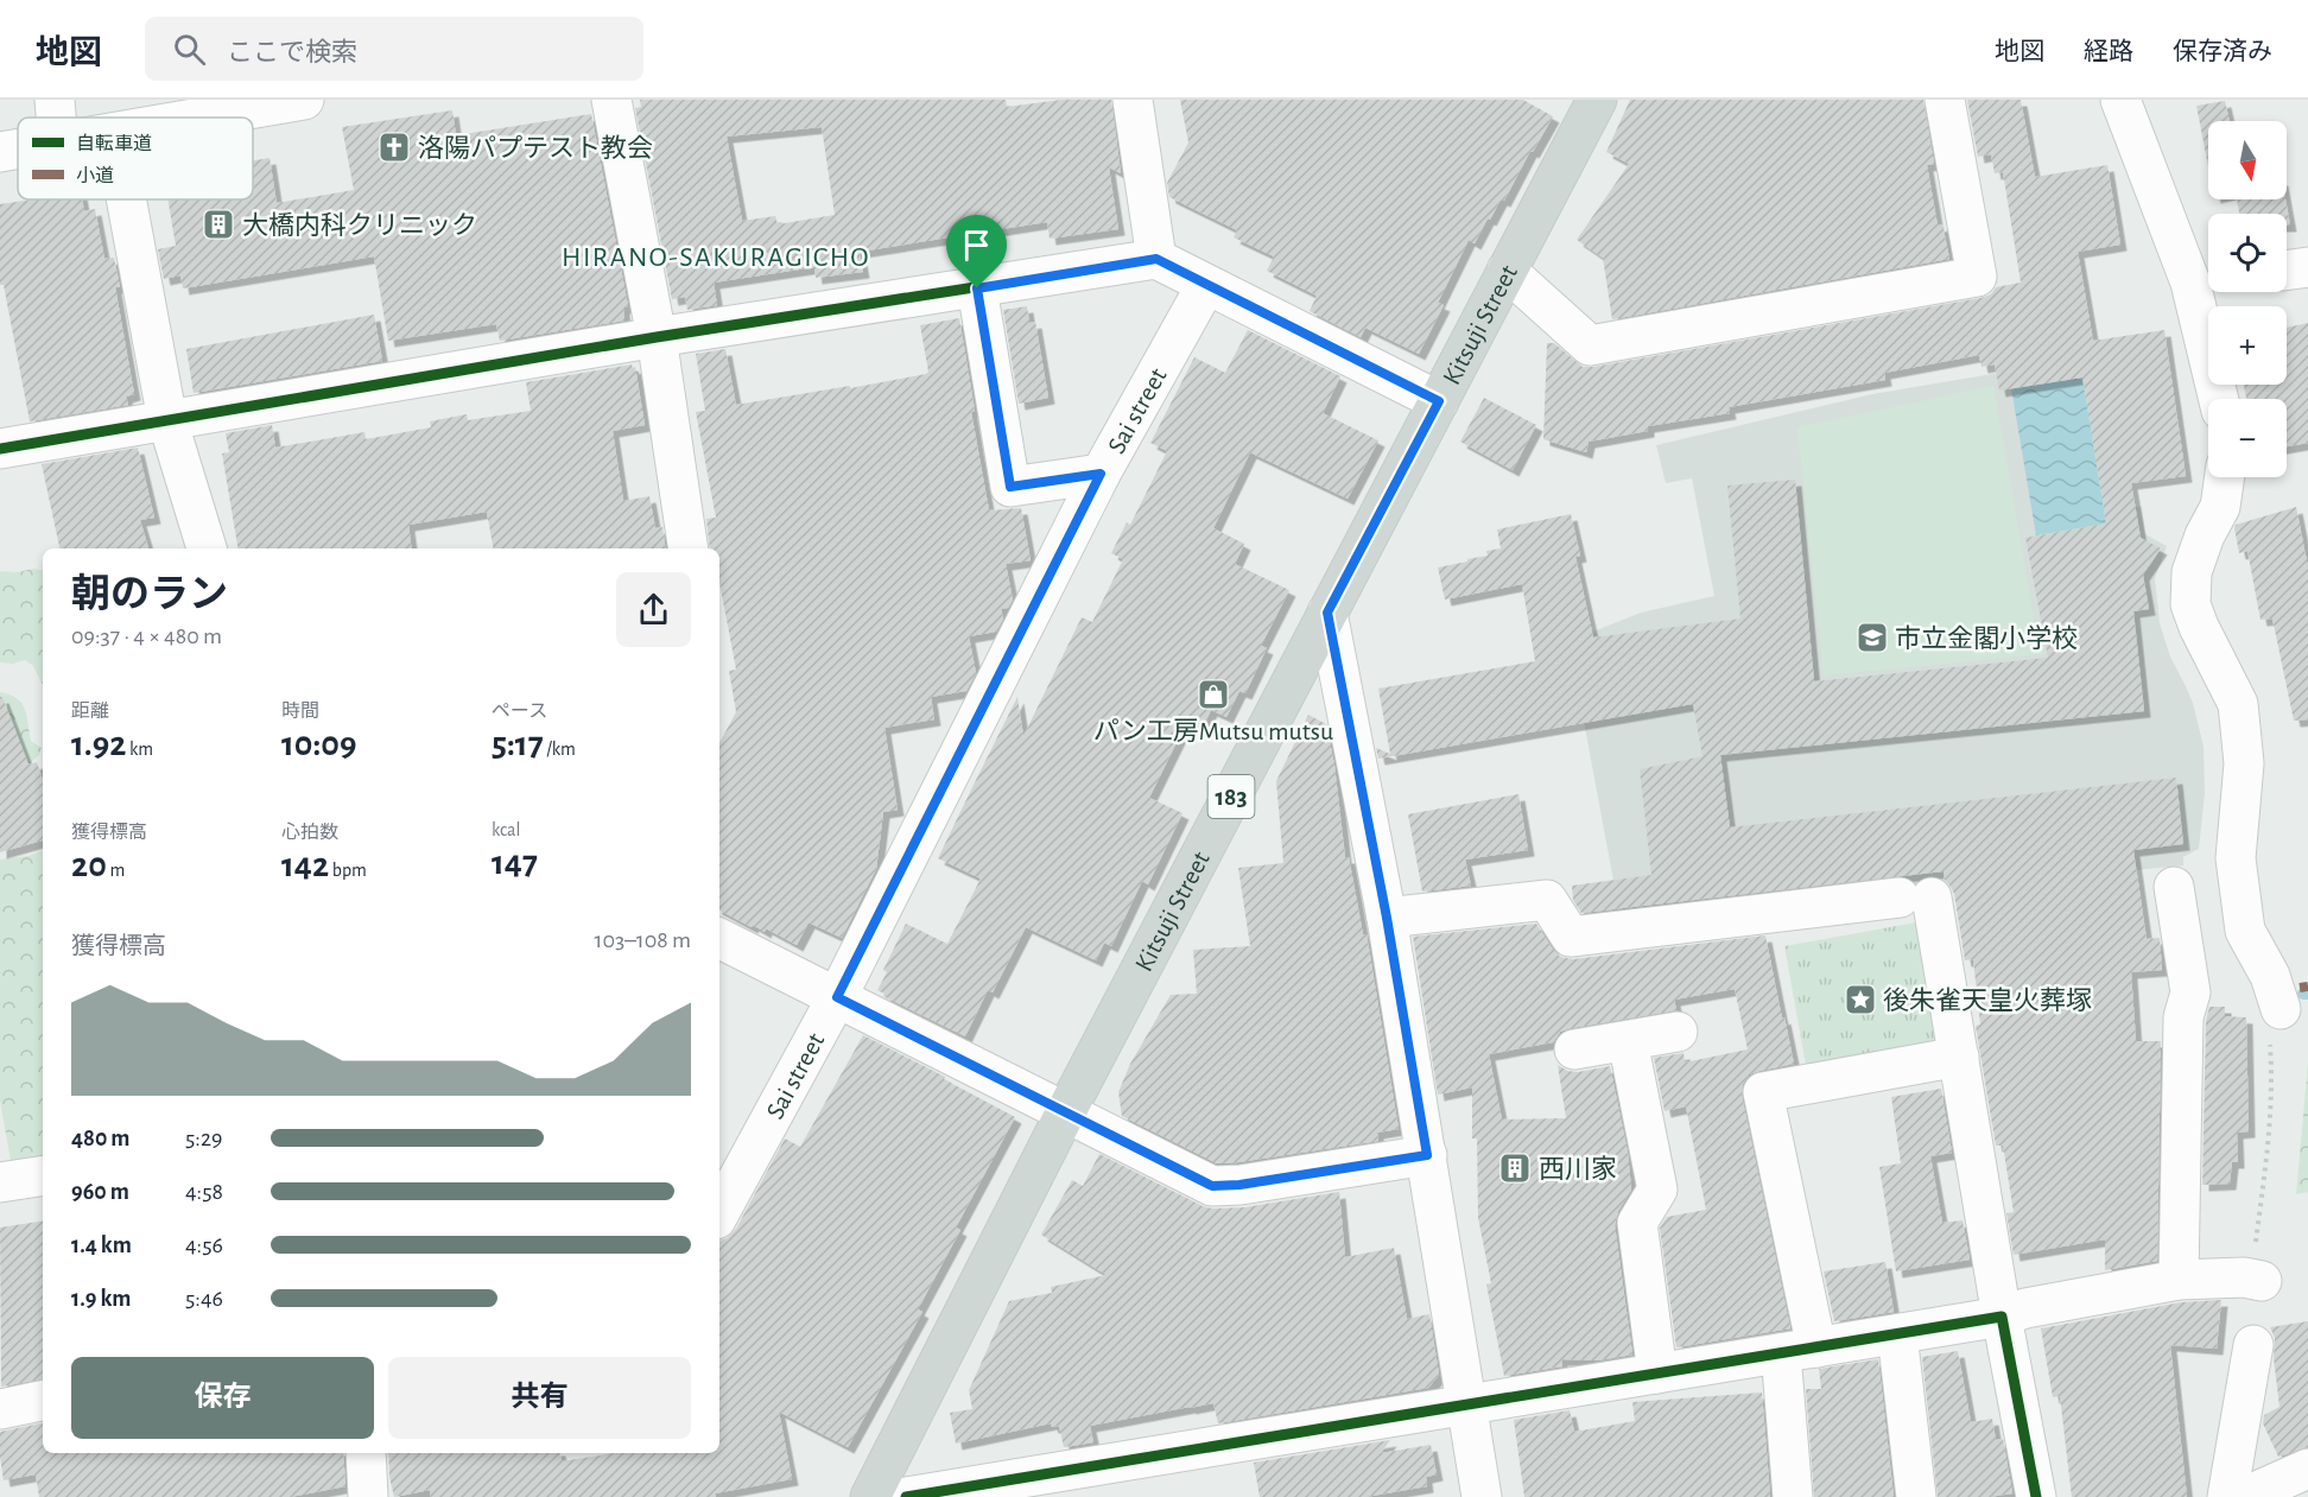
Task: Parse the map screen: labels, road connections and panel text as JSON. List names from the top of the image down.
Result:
{
  "streets": {
    "main road": ["Kitsuji Street", "183"],
    "street": ["Sai street"]
  },
  "districts": ["HIRANO-SAKURAGICHO"],
  "places": {
    "church": ["洛陽パプテスト教会"],
    "building": ["大橋内科クリニック", "西川家"],
    "school or university": ["市立金閣小学校"],
    "shop": ["パン工房Mutsu mutsu"],
    "place": ["後朱雀天皇火葬塚"]
  },
  "legend": ["自転車道", "小道"],
  "north": "bottom",
  "page": {
    "header": "地図",
    "search": "ここで検索",
    "nav": ["地図", "経路", "保存済み"],
    "map_buttons": ["+", "−"],
    "heading": ["朝のラン", "09:37 · 4 × 480 m"],
    "stats": [
      ["距離", "1.92 km"],
      ["時間", "10:09"],
      ["ペース", "5:17 /km"],
      ["獲得標高", "20 m"],
      ["心拍数", "142 bpm"],
      ["kcal", "147"]
    ],
    "chart": ["獲得標高", "103–108 m"],
    "list": [
      {
        "name": "480 m",
        "note": "5:29"
      },
      {
        "name": "960 m",
        "note": "4:58"
      },
      {
        "name": "1.4 km",
        "note": "4:56"
      },
      {
        "name": "1.9 km",
        "note": "5:46"
      }
    ],
    "buttons": ["保存", "共有"]
  }
}
